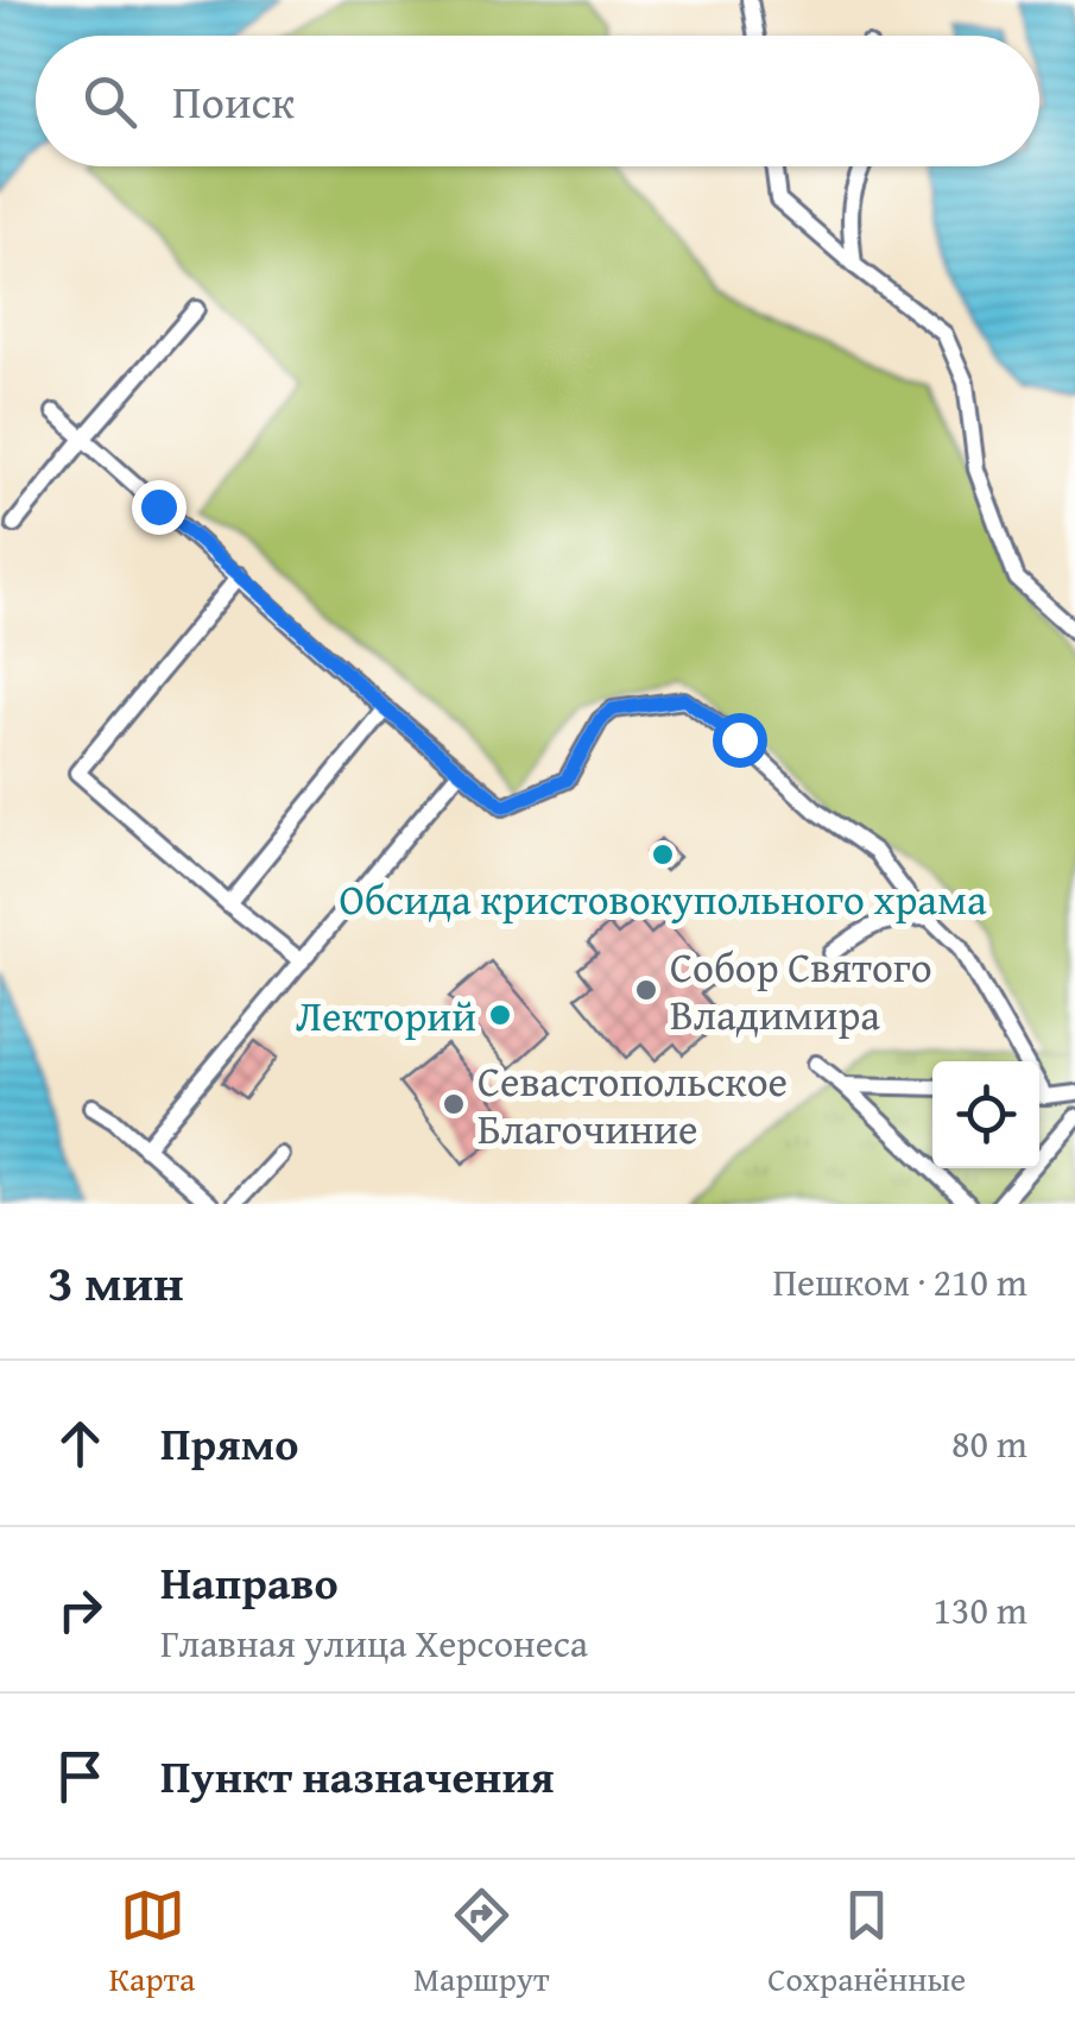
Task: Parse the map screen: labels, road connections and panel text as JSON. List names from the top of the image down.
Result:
{
  "places": [
    "Обсида кристовокупольного храма",
    "Собор Святого Владимира",
    "Лекторий",
    "Севастопольское Благочиние"
  ],
  "page": {
    "search": "Поиск",
    "heading": ["3 мин", "Пешком · 210 m"],
    "list": [
      ["Прямо", "80 m"],
      ["Направо", "Главная улица Херсонеса", "130 m"],
      "Пункт назначения"
    ],
    "nav": ["Карта", "Маршрут", "Сохранённые"]
  }
}
